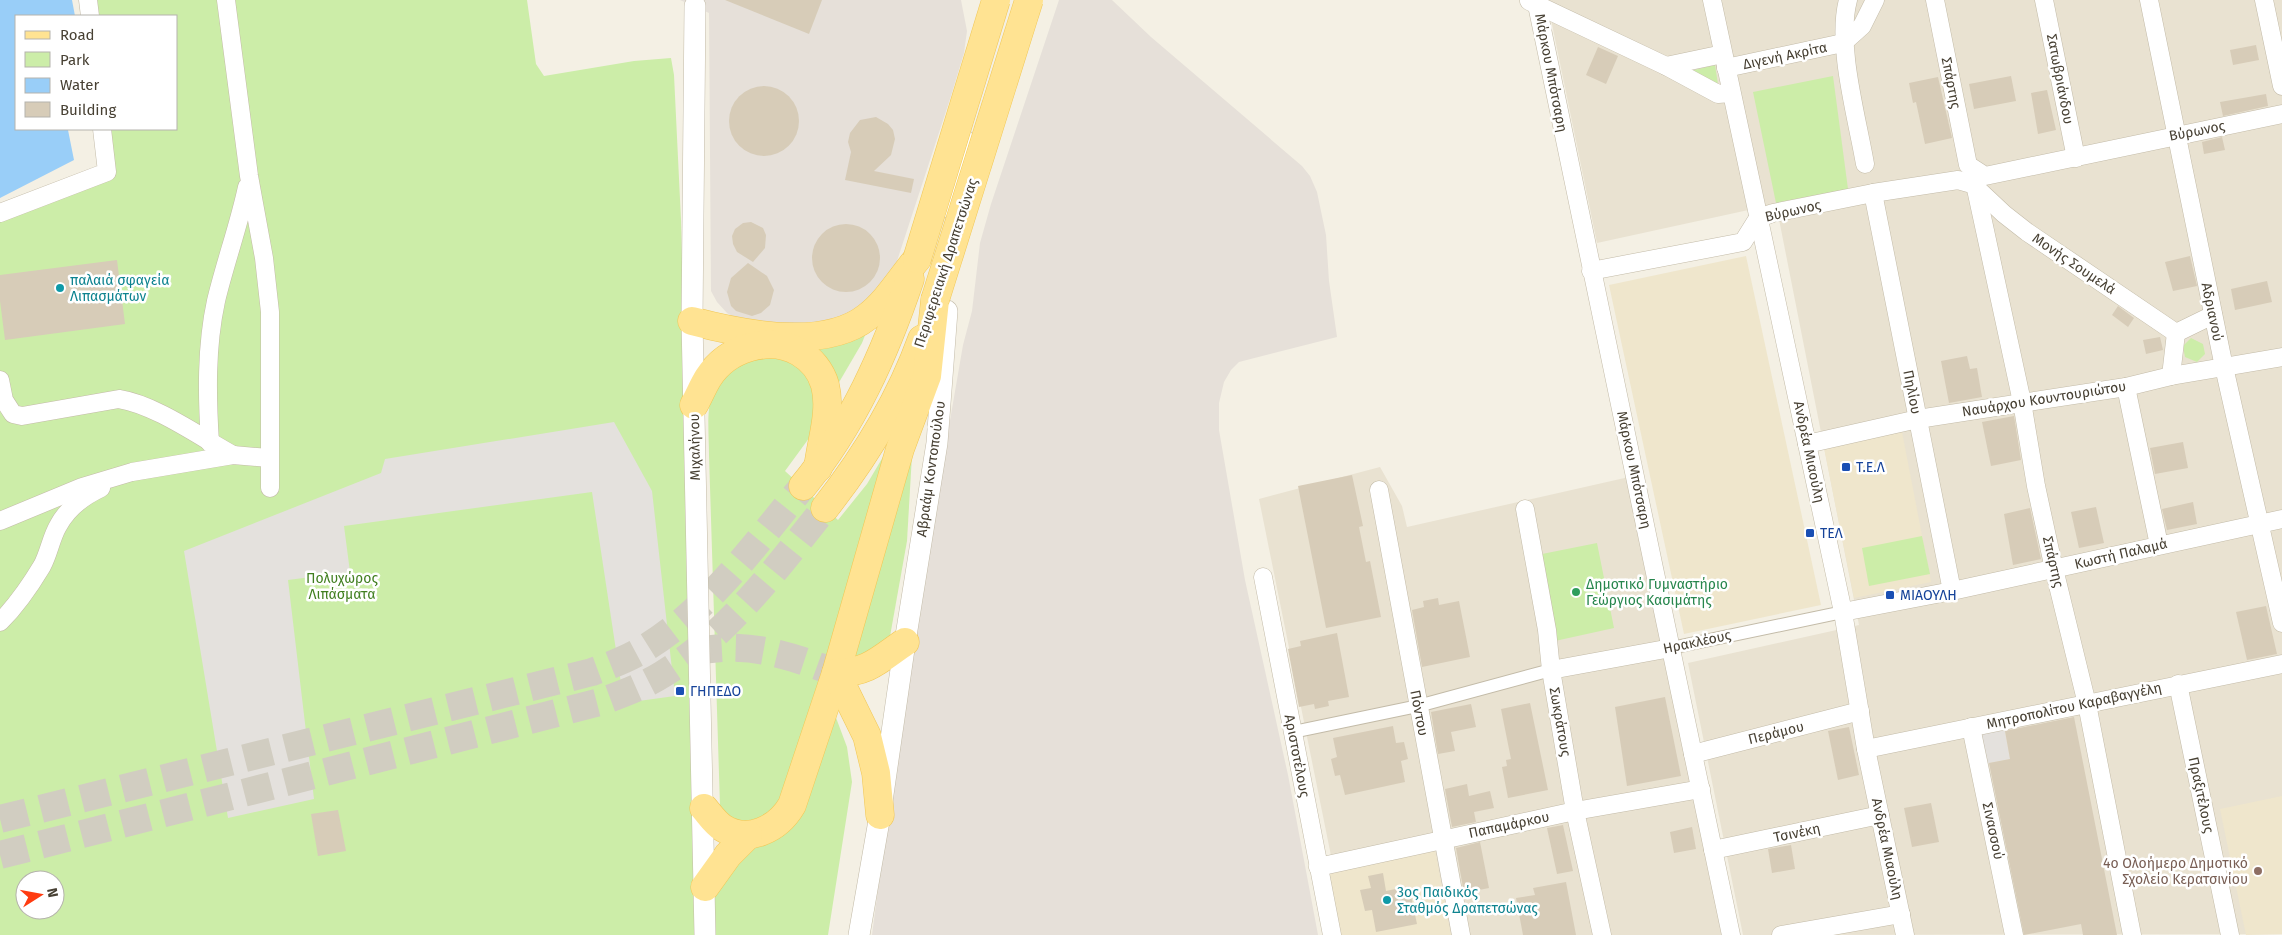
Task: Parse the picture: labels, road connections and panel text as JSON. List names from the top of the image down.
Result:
{
  "streets": {
    "main road": ["Περιφερειακή Δραπετσώνας"],
    "street": [
      "Διγενή Ακρίτα",
      "Μάρκου Μπότσαρη",
      "Σατωβριάνδου",
      "Σπάρτης",
      "Βύρωνος",
      "Μονής Σουμελά",
      "Αδριανού",
      "Πηλίου",
      "Ναυάρχου Κουντουριώτου",
      "Μιχαλήνου",
      "Ανδρέα Μιαούλη",
      "Αβραάμ Κοντοπούλου",
      "Κωστή Παλαμά",
      "Ηρακλέους",
      "Μητροπολίτου Καραβαγγέλη",
      "Πόντου",
      "Σωκράτους",
      "Περάμου",
      "Αριστοτέλους",
      "Πραξιτέλους",
      "Παπαμάρκου",
      "Σινασσού",
      "Τσινέκη"
    ]
  },
  "crossings": [
    ["Διγενή Ακρίτα", "Ανδρέα Μιαούλη"],
    ["Μάρκου Μπότσαρη", "Βύρωνος"],
    ["Μάρκου Μπότσαρη", "Ηρακλέους"],
    ["Μάρκου Μπότσαρη", "Περάμου"],
    ["Μάρκου Μπότσαρη", "Παπαμάρκου"],
    ["Μάρκου Μπότσαρη", "Τσινέκη"],
    ["Σατωβριάνδου", "Βύρωνος"],
    ["Σπάρτης", "Βύρωνος"],
    ["Σπάρτης", "Μονής Σουμελά"],
    ["Σπάρτης", "Ναυάρχου Κουντουριώτου"],
    ["Σπάρτης", "Κωστή Παλαμά"],
    ["Σπάρτης", "Μητροπολίτου Καραβαγγέλη"],
    ["Βύρωνος", "Μονής Σουμελά"],
    ["Βύρωνος", "Αδριανού"],
    ["Βύρωνος", "Πηλίου"],
    ["Βύρωνος", "Ανδρέα Μιαούλη"],
    ["Αδριανού", "Ναυάρχου Κουντουριώτου"],
    ["Αδριανού", "Κωστή Παλαμά"],
    ["Πηλίου", "Ναυάρχου Κουντουριώτου"],
    ["Πηλίου", "Κωστή Παλαμά"],
    ["Ναυάρχου Κουντουριώτου", "Ανδρέα Μιαούλη"],
    ["Ανδρέα Μιαούλη", "Κωστή Παλαμά"],
    ["Ανδρέα Μιαούλη", "Ηρακλέους"],
    ["Ανδρέα Μιαούλη", "Μητροπολίτου Καραβαγγέλη"],
    ["Ανδρέα Μιαούλη", "Περάμου"],
    ["Ανδρέα Μιαούλη", "Τσινέκη"],
    ["Κωστή Παλαμά", "Ηρακλέους"],
    ["Ηρακλέους", "Σωκράτους"],
    ["Μητροπολίτου Καραβαγγέλη", "Πραξιτέλους"],
    ["Μητροπολίτου Καραβαγγέλη", "Σινασσού"],
    ["Πόντου", "Παπαμάρκου"],
    ["Σωκράτους", "Παπαμάρκου"],
    ["Αριστοτέλους", "Παπαμάρκου"]
  ],
  "parks": ["Πολυχώρος Λιπάσματα"],
  "places": {
    "other": [
      "παλαιά σφαγεία Λιπασμάτων",
      "Δημοτικό Γυμναστήριο Γεώργιος Κασιμάτης",
      "4o Ολοήμερο Δημοτικό Σχολείο Κερατσινίου",
      "3ος Παιδικός Σταθμός Δραπετσώνας"
    ],
    "transit": [
      "Τ.Ε.Λ",
      "ΤΕΛ",
      "ΜΙΑΟΥΛΗ",
      "ΓΗΠΕΔΟ"
    ]
  },
  "legend": [
    "Road",
    "Park",
    "Water",
    "Building"
  ],
  "north": "right"
}
